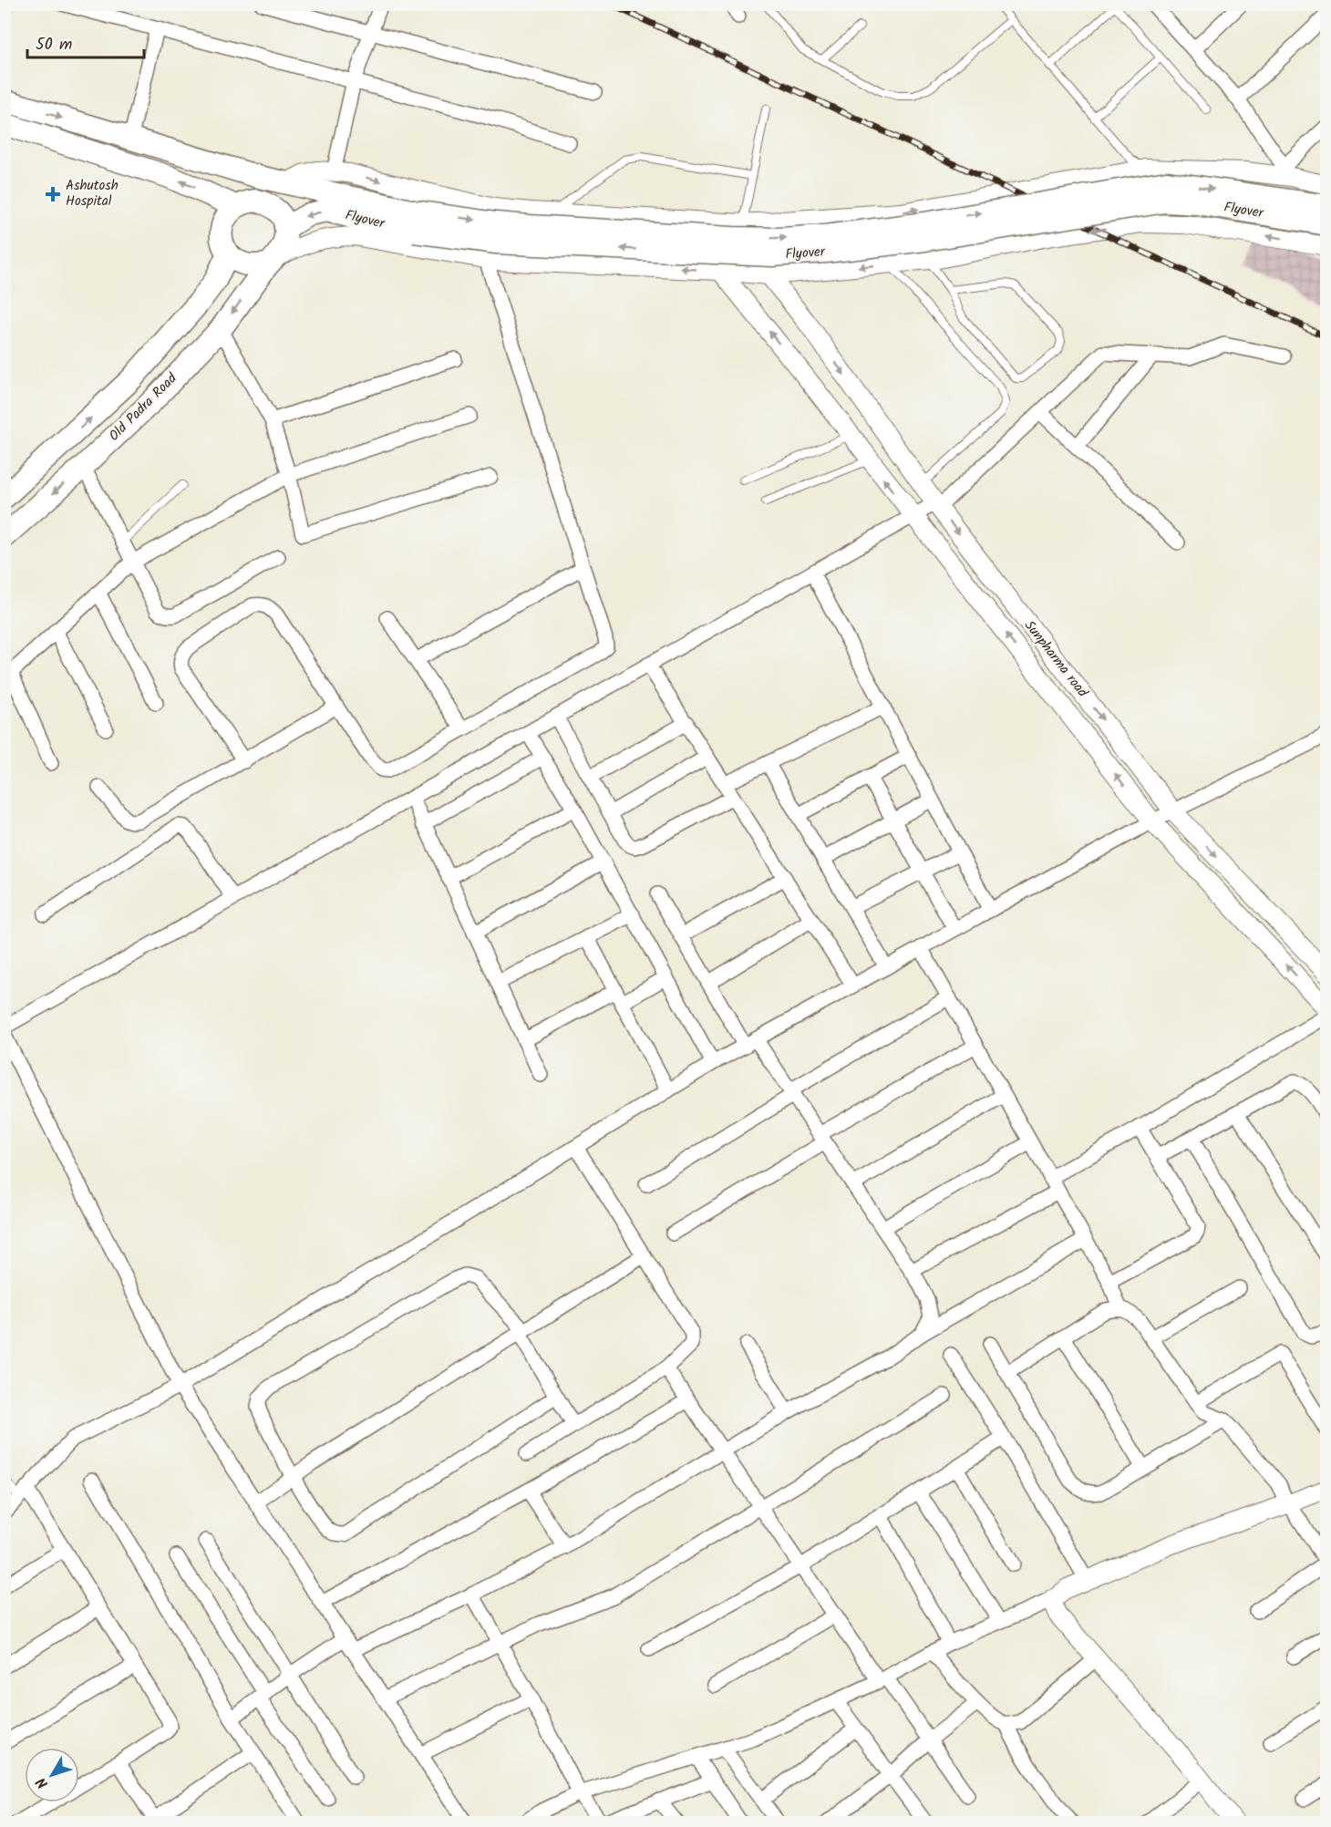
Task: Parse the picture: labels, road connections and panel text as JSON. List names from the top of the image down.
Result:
{
  "streets": {
    "main road": ["Flyover", "Old Padra Road"],
    "street": ["Sunpharma road"]
  },
  "crossings": [
    ["Flyover", "Old Padra Road"]
  ],
  "places": {
    "health": ["Ashutosh Hospital"]
  },
  "scale_bar": "50 m",
  "north": "bottom left"
}
